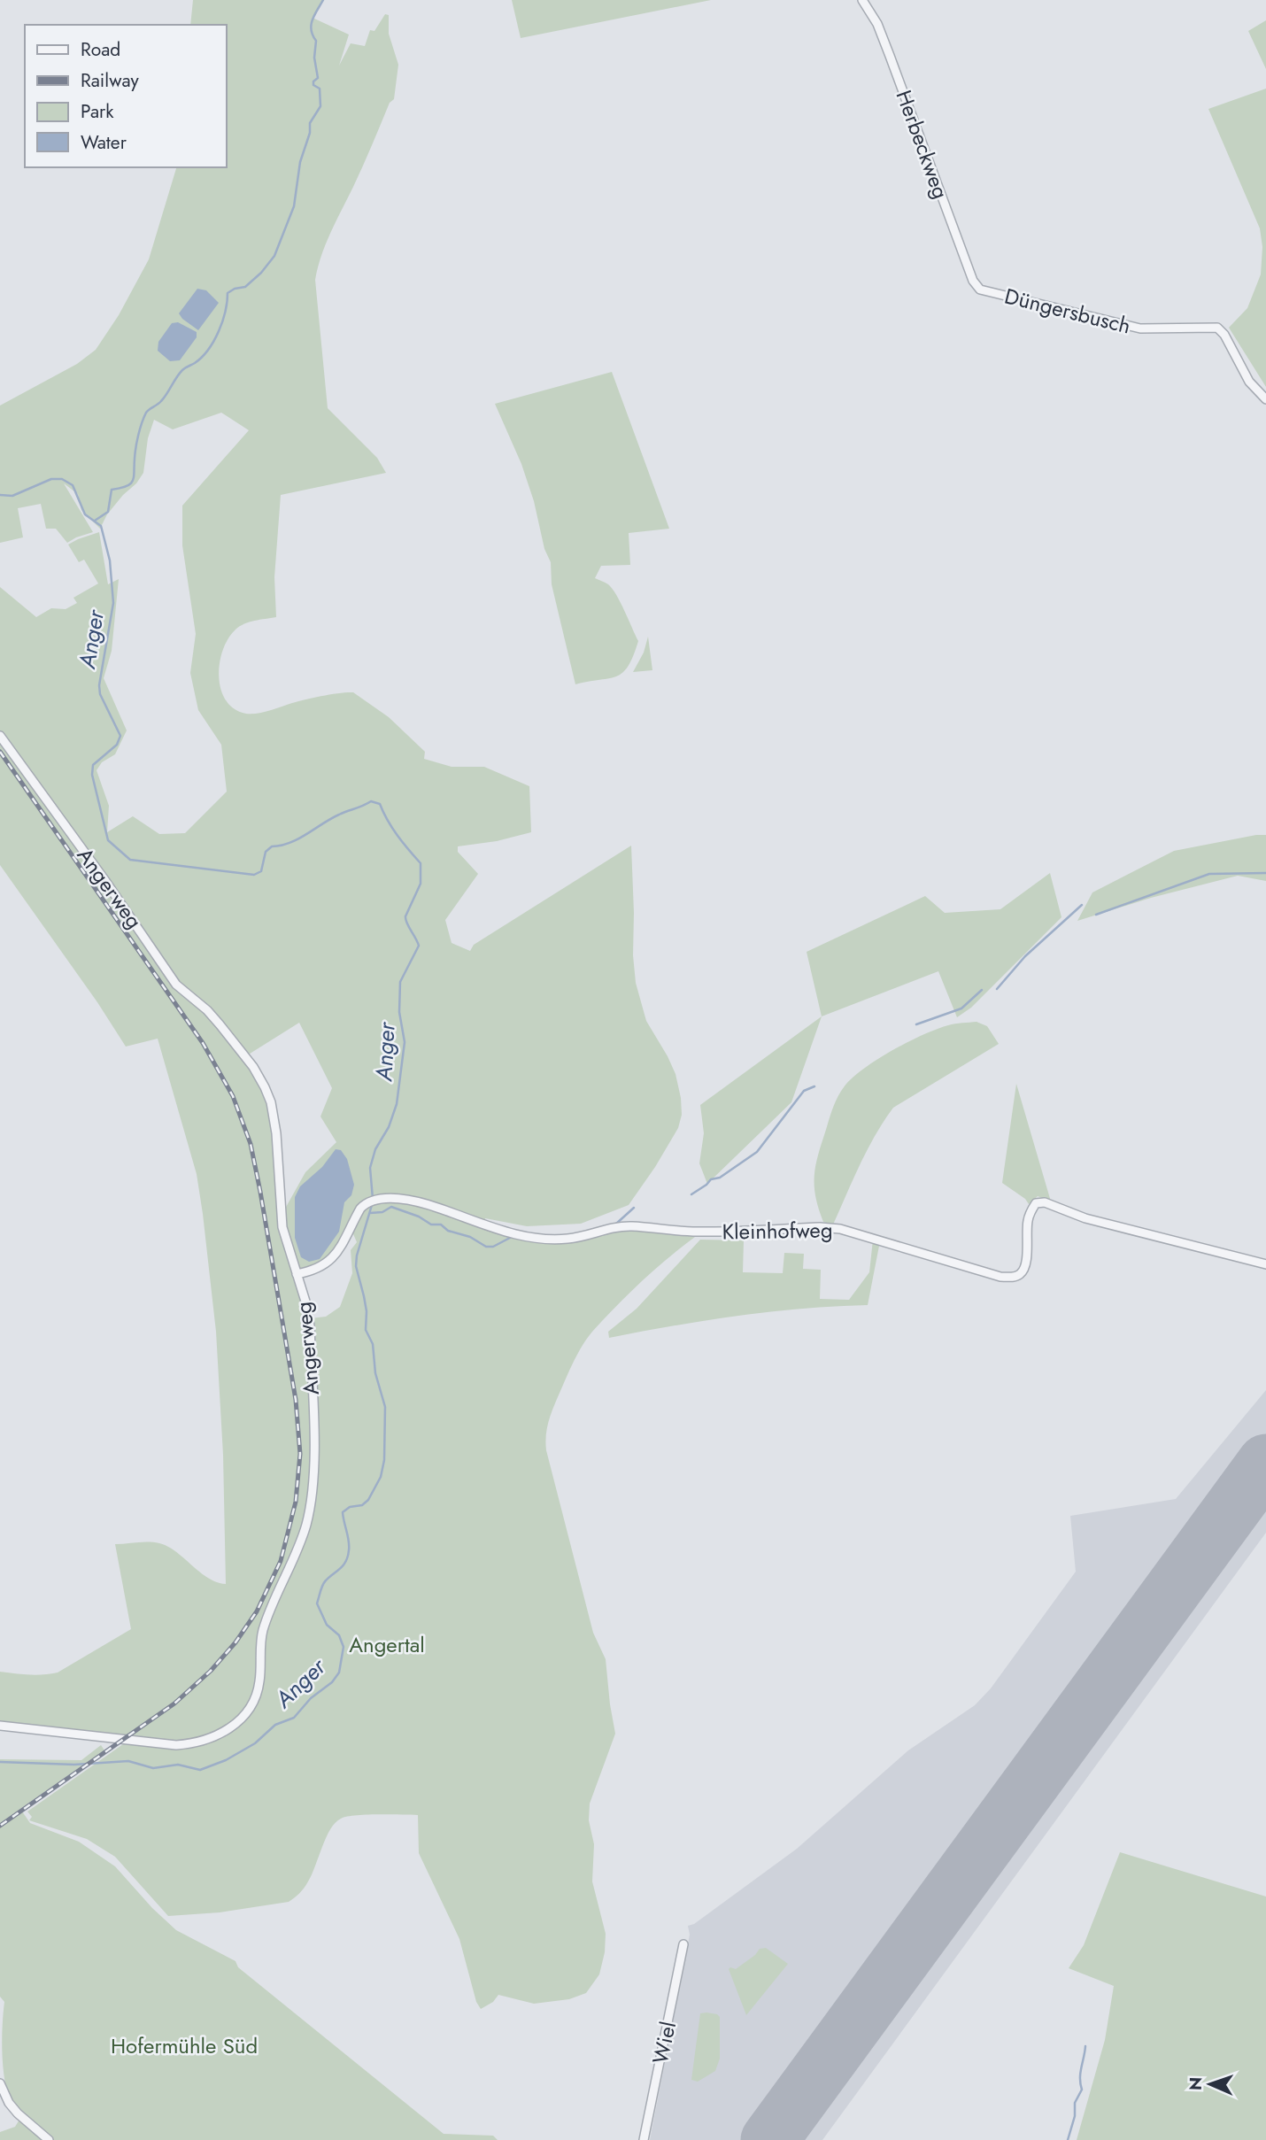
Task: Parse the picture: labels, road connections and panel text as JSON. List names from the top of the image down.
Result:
{
  "streets": {
    "street": [
      "Herbeckweg",
      "Düngersbusch",
      "Angerweg",
      "Kleinhofweg",
      "Wiel"
    ]
  },
  "crossings": [
    ["Herbeckweg", "Düngersbusch"],
    ["Angerweg", "Kleinhofweg"]
  ],
  "water": ["Anger"],
  "parks": ["Angertal", "Hofermühle Süd"],
  "legend": [
    "Road",
    "Railway",
    "Park",
    "Water"
  ],
  "north": "left"
}
